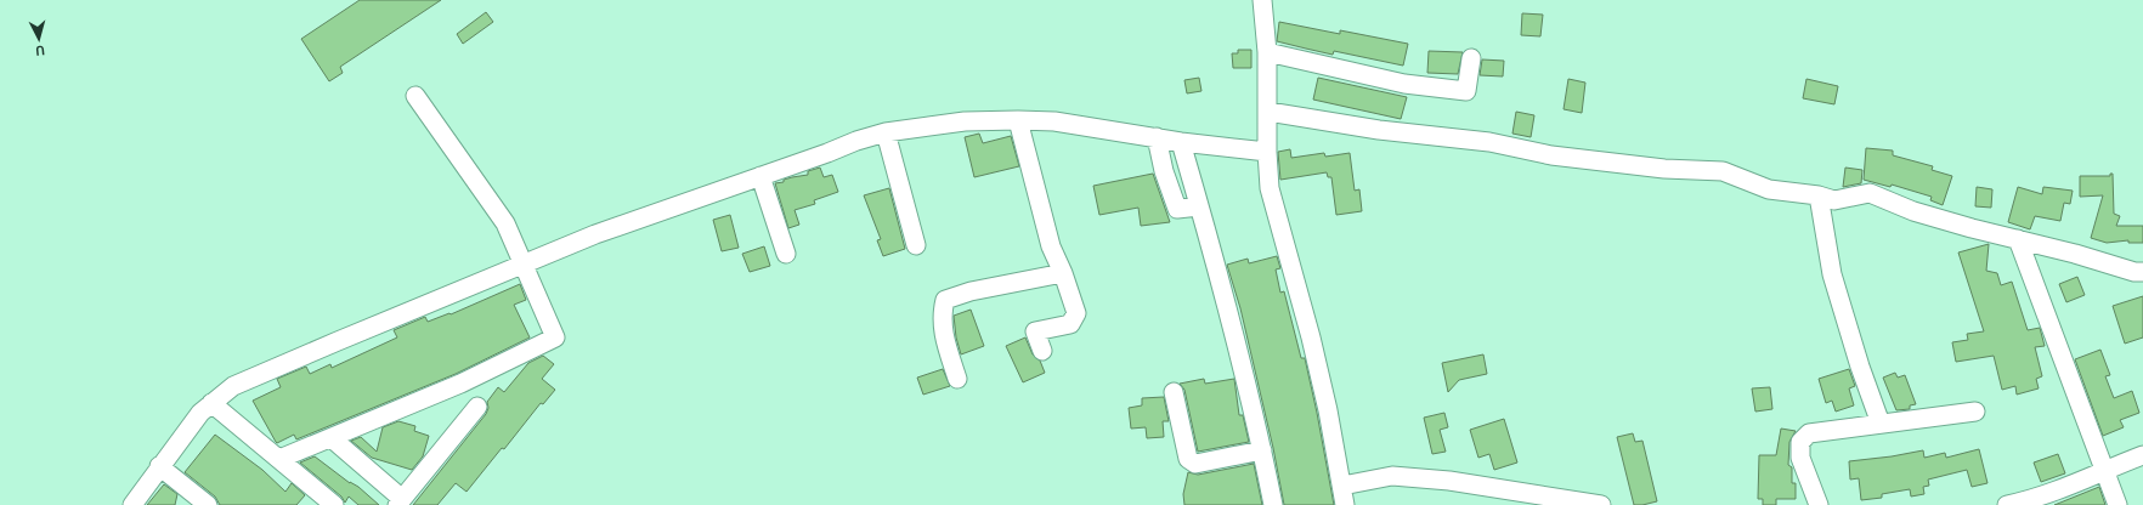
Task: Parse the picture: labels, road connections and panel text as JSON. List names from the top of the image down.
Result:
{
  "north": "bottom"
}
